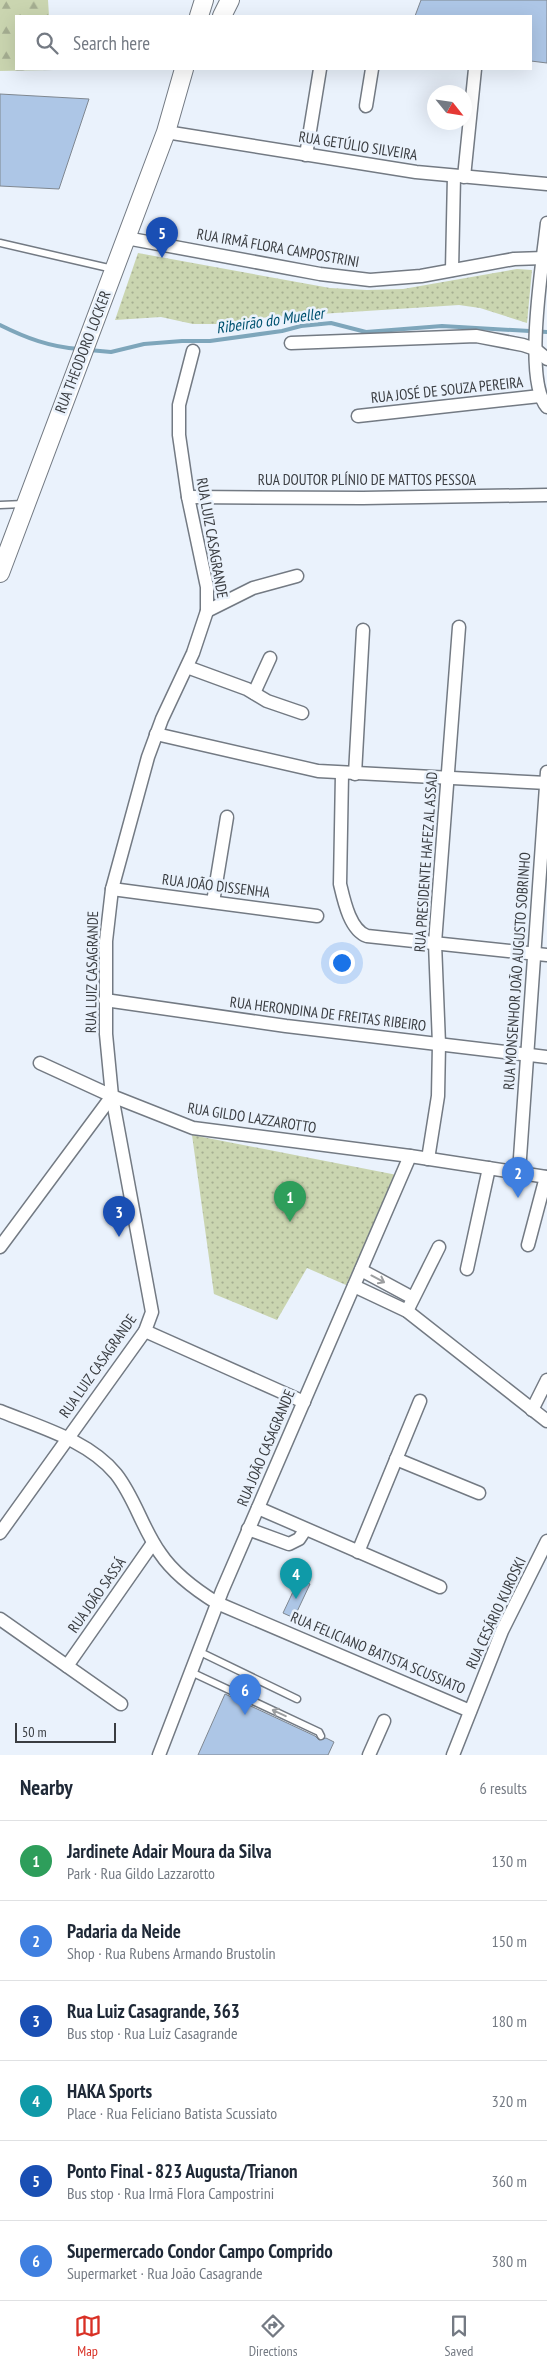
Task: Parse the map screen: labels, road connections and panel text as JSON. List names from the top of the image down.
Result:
{
  "streets": {
    "main road": ["RUA THEODORO LOCKER"],
    "street": [
      "RUA GETÚLIO SILVEIRA",
      "RUA IRMÃ FLORA CAMPOSTRINI",
      "RUA JOSÉ DE SOUZA PEREIRA",
      "RUA DOUTOR PLÍNIO DE MATTOS PESSOA",
      "RUA LUIZ CASAGRANDE",
      "RUA PRESIDENTE HAFEZ AL ASSAD",
      "RUA JOÃO DISSENHA",
      "RUA MONSENHOR JOÃO AUGUSTO SOBRINHO",
      "RUA HERONDINA DE FREITAS RIBEIRO",
      "RUA GILDO LAZZAROTTO",
      "RUA JOÃO CASAGRANDE",
      "RUA JOÃO SASSÁ",
      "RUA CESÁRIO KUROSKI",
      "RUA FELICIANO BATISTA SCUSSIATO"
    ]
  },
  "crossings": [
    ["RUA GETÚLIO SILVEIRA", "RUA THEODORO LOCKER"],
    ["RUA IRMÃ FLORA CAMPOSTRINI", "RUA THEODORO LOCKER"],
    ["RUA DOUTOR PLÍNIO DE MATTOS PESSOA", "RUA LUIZ CASAGRANDE"],
    ["RUA LUIZ CASAGRANDE", "RUA JOÃO DISSENHA"],
    ["RUA LUIZ CASAGRANDE", "RUA HERONDINA DE FREITAS RIBEIRO"],
    ["RUA LUIZ CASAGRANDE", "RUA GILDO LAZZAROTTO"],
    ["RUA LUIZ CASAGRANDE", "RUA FELICIANO BATISTA SCUSSIATO"],
    ["RUA PRESIDENTE HAFEZ AL ASSAD", "RUA HERONDINA DE FREITAS RIBEIRO"],
    ["RUA PRESIDENTE HAFEZ AL ASSAD", "RUA GILDO LAZZAROTTO"],
    ["RUA MONSENHOR JOÃO AUGUSTO SOBRINHO", "RUA HERONDINA DE FREITAS RIBEIRO"],
    ["RUA MONSENHOR JOÃO AUGUSTO SOBRINHO", "RUA GILDO LAZZAROTTO"],
    ["RUA GILDO LAZZAROTTO", "RUA JOÃO CASAGRANDE"],
    ["RUA JOÃO CASAGRANDE", "RUA FELICIANO BATISTA SCUSSIATO"],
    ["RUA JOÃO SASSÁ", "RUA FELICIANO BATISTA SCUSSIATO"],
    ["RUA CESÁRIO KUROSKI", "RUA FELICIANO BATISTA SCUSSIATO"]
  ],
  "water": ["Ribeirão do Mueller"],
  "scale_bar": "50 m",
  "north": "bottom right",
  "page": {
    "search": "Search here",
    "pins": [
      "5",
      "2",
      "1",
      "3",
      "4",
      "6"
    ],
    "scale": "50 m",
    "heading": ["Nearby", "6 results"],
    "list": [
      {
        "mark": "1",
        "name": "Jardinete Adair Moura da Silva",
        "note": "Park · Rua Gildo Lazzarotto",
        "value": "130 m"
      },
      {
        "mark": "2",
        "name": "Padaria da Neide",
        "note": "Shop · Rua Rubens Armando Brustolin",
        "value": "150 m"
      },
      {
        "mark": "3",
        "name": "Rua Luiz Casagrande, 363",
        "note": "Bus stop · Rua Luiz Casagrande",
        "value": "180 m"
      },
      {
        "mark": "4",
        "name": "HAKA Sports",
        "note": "Place · Rua Feliciano Batista Scussiato",
        "value": "320 m"
      },
      {
        "mark": "5",
        "name": "Ponto Final - 823 Augusta/Trianon",
        "note": "Bus stop · Rua Irmã Flora Campostrini",
        "value": "360 m"
      },
      {
        "mark": "6",
        "name": "Supermercado Condor Campo Comprido",
        "note": "Supermarket · Rua João Casagrande",
        "value": "380 m"
      }
    ],
    "nav": ["Map", "Directions", "Saved"]
  }
}
